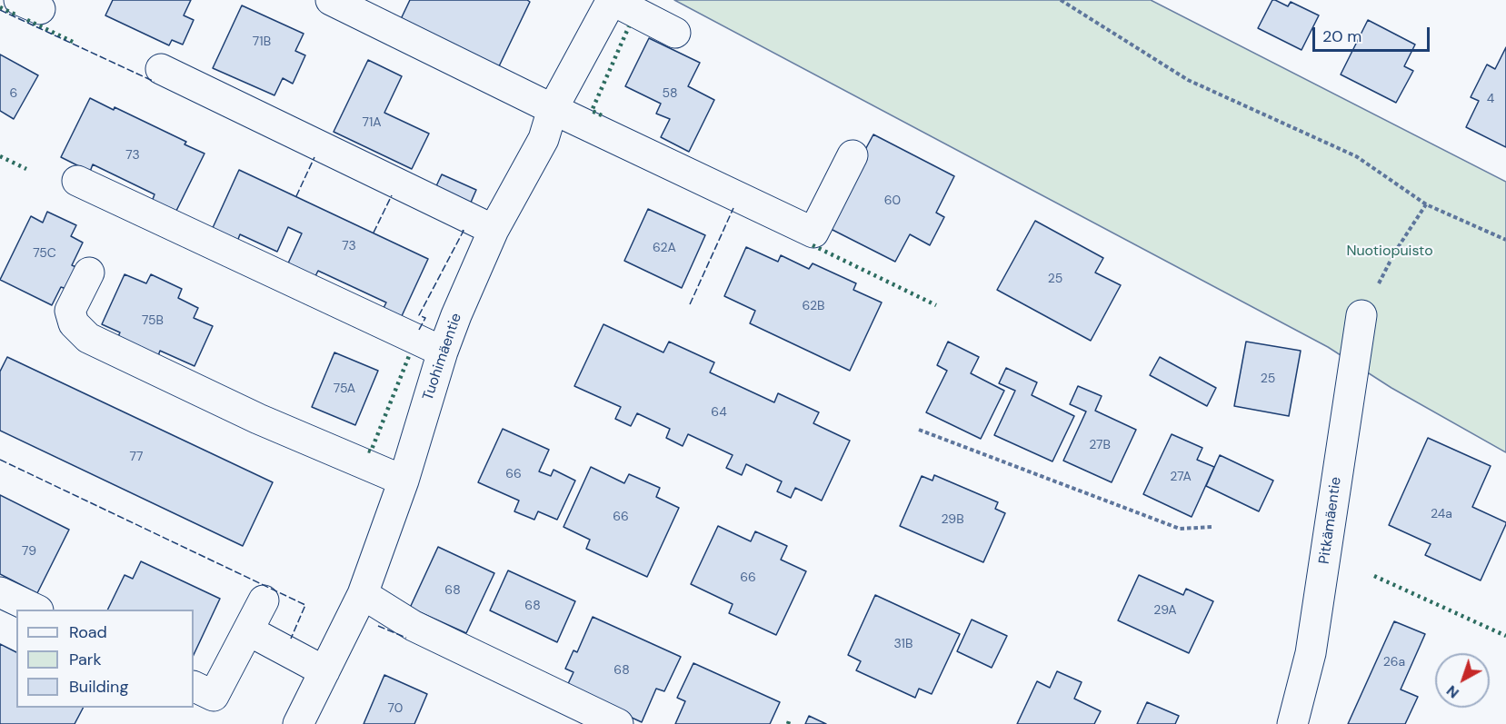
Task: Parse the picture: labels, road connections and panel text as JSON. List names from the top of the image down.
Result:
{
  "streets": {
    "street": ["Tuohimäentie", "Pitkämäentie"]
  },
  "parks": ["Nuotiopuisto"],
  "house_numbers": [
    "71B",
    "6",
    "58",
    "4",
    "71A",
    "73",
    "60",
    "73",
    "62A",
    "75C",
    "25",
    "62B",
    "75B",
    "25",
    "75A",
    "64",
    "27B",
    "77",
    "66",
    "27A",
    "24a",
    "66",
    "29B",
    "79",
    "66",
    "68",
    "68",
    "29A",
    "31B",
    "26a",
    "68",
    "70"
  ],
  "legend": ["Road", "Park", "Building"],
  "scale_bar": "20 m",
  "north": "bottom left"
}
